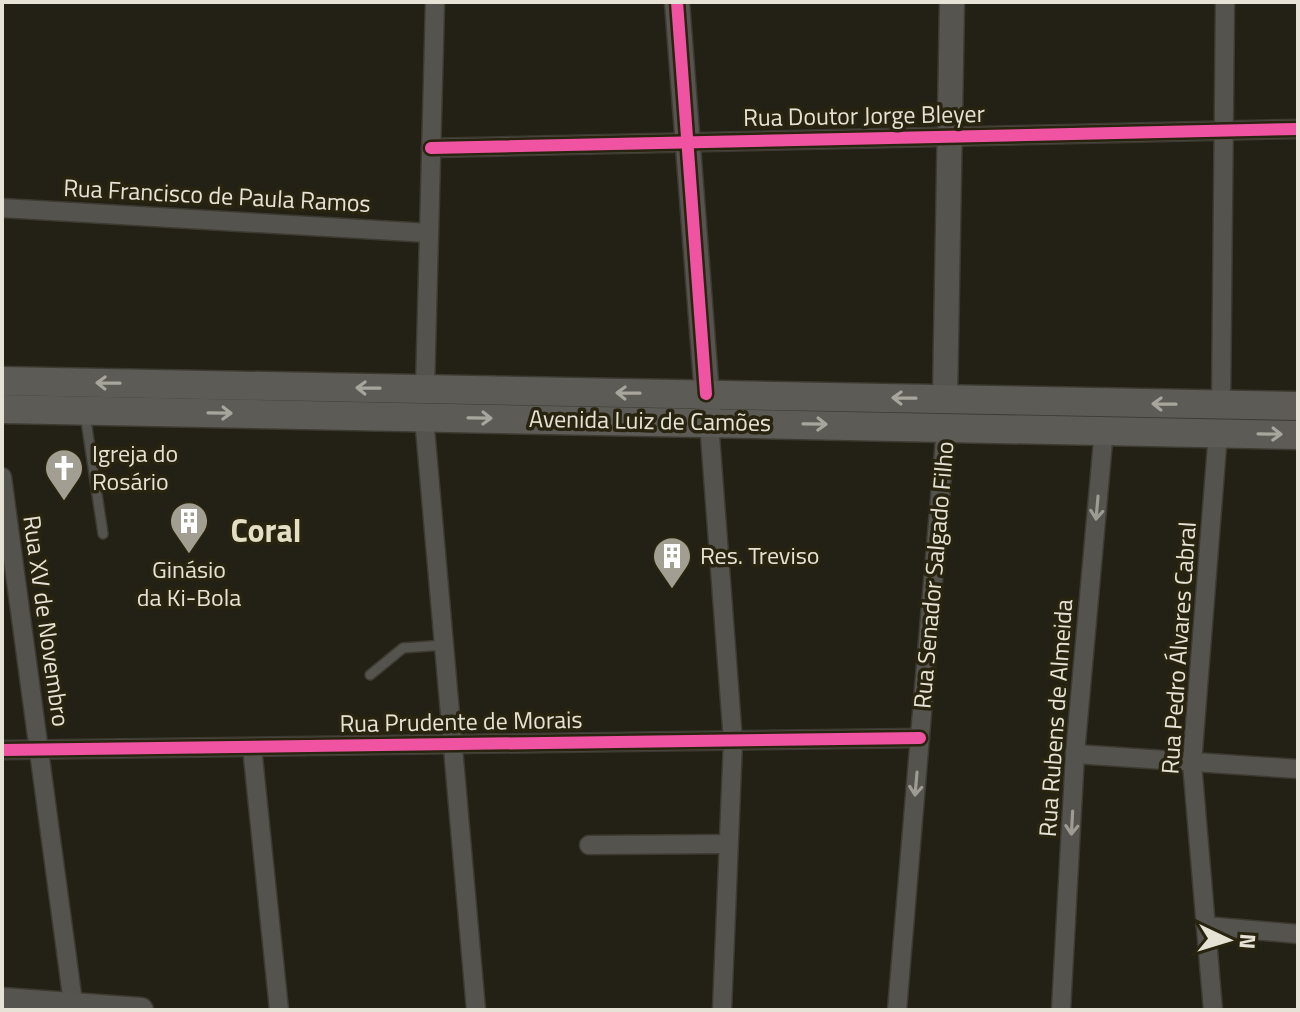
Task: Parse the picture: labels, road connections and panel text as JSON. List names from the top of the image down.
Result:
{
  "streets": {
    "main road": ["Avenida Luiz de Camões"],
    "street": [
      "Rua Doutor Jorge Bleyer",
      "Rua Francisco de Paula Ramos",
      "Rua Senador Salgado Filho",
      "Rua XV de Novembro",
      "Rua Pedro Álvares Cabral",
      "Rua Rubens de Almeida",
      "Rua Prudente de Morais"
    ]
  },
  "crossings": [
    ["Avenida Luiz de Camões", "Rua Senador Salgado Filho"],
    ["Avenida Luiz de Camões", "Rua Pedro Álvares Cabral"],
    ["Avenida Luiz de Camões", "Rua Rubens de Almeida"],
    ["Rua Senador Salgado Filho", "Rua Prudente de Morais"],
    ["Rua XV de Novembro", "Rua Prudente de Morais"]
  ],
  "one_way": ["Rua Senador Salgado Filho", "Rua Rubens de Almeida"],
  "districts": ["Coral"],
  "places": {
    "church": ["Igreja do Rosário"],
    "building": ["Ginásio da Ki-Bola", "Res. Treviso"]
  },
  "north": "right"
}
